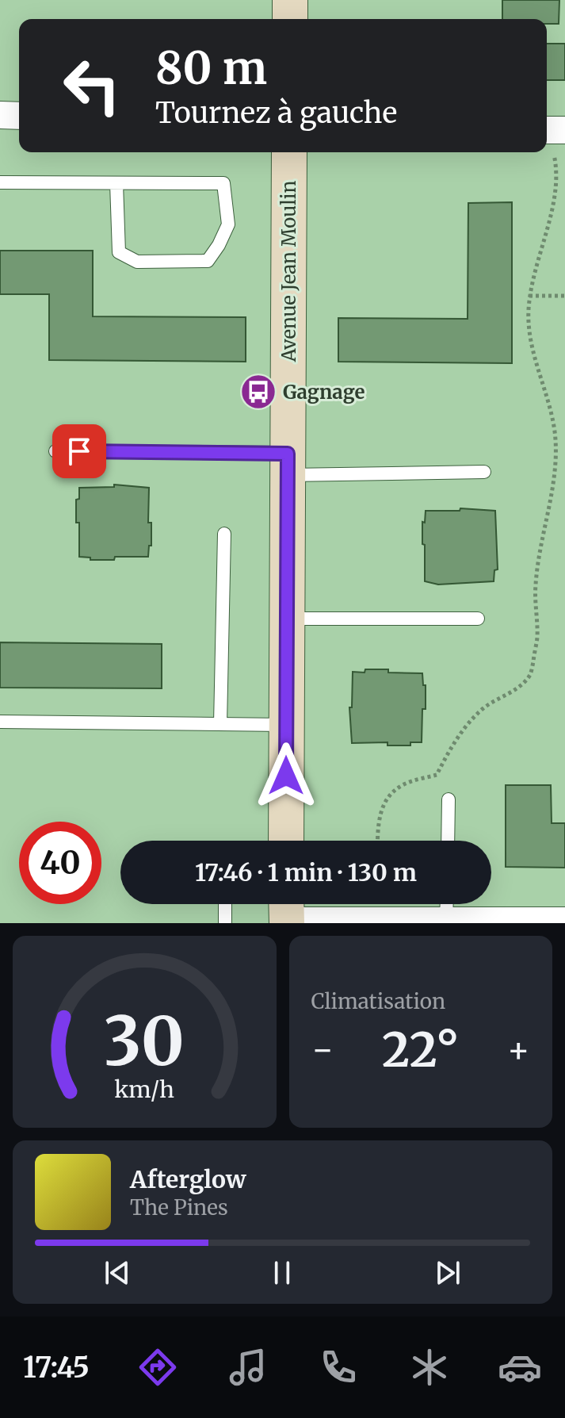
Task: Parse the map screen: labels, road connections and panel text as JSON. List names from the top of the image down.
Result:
{
  "streets": {
    "street": ["Avenue Jean Moulin"]
  },
  "places": {
    "bus stop": ["Gagnage"]
  },
  "page": {
    "turn": ["80 m", "Tournez à gauche"],
    "limit": "40",
    "trip": "17:46 · 1 min · 130 m",
    "tile": "Climatisation",
    "heat": ["−", "22°", "+"],
    "song": ["Afterglow", "The Pines"],
    "tabs": "17:45",
    "gauge": ["30", "km/h"]
  }
}
